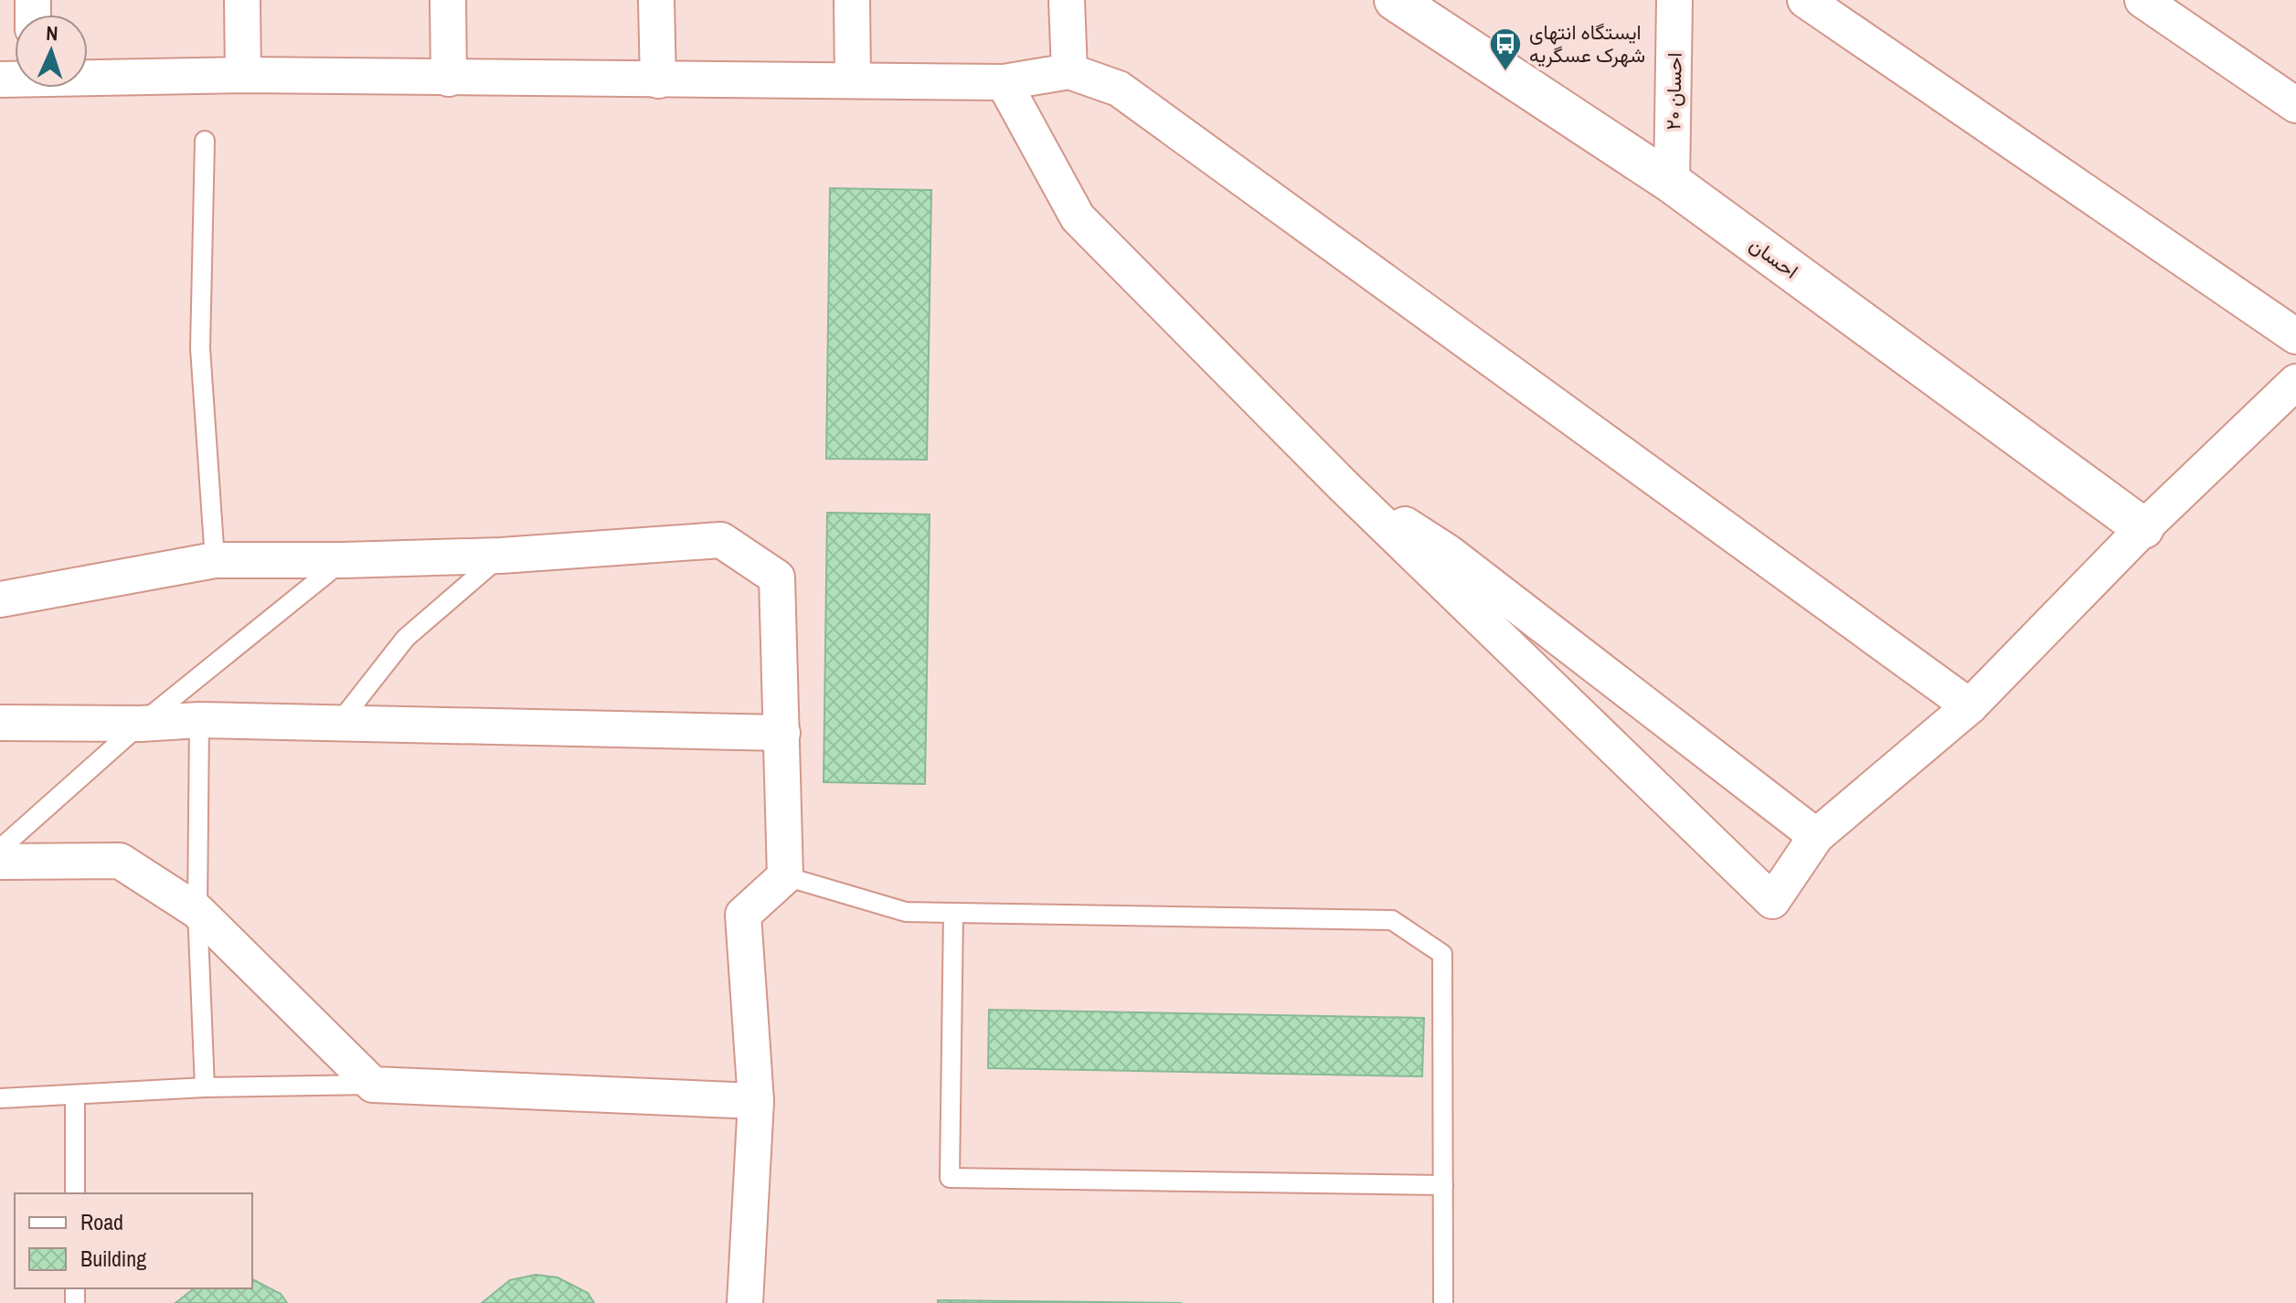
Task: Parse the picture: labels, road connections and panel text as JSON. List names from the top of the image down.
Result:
{
  "streets": {
    "street": ["احسان ۲۰", "احسان"]
  },
  "crossings": [
    ["احسان ۲۰", "احسان"]
  ],
  "places": {
    "bus stop": ["ایستگاه انتهای شهرک عسگریه"]
  },
  "legend": ["Road", "Building"],
  "north": "top"
}
